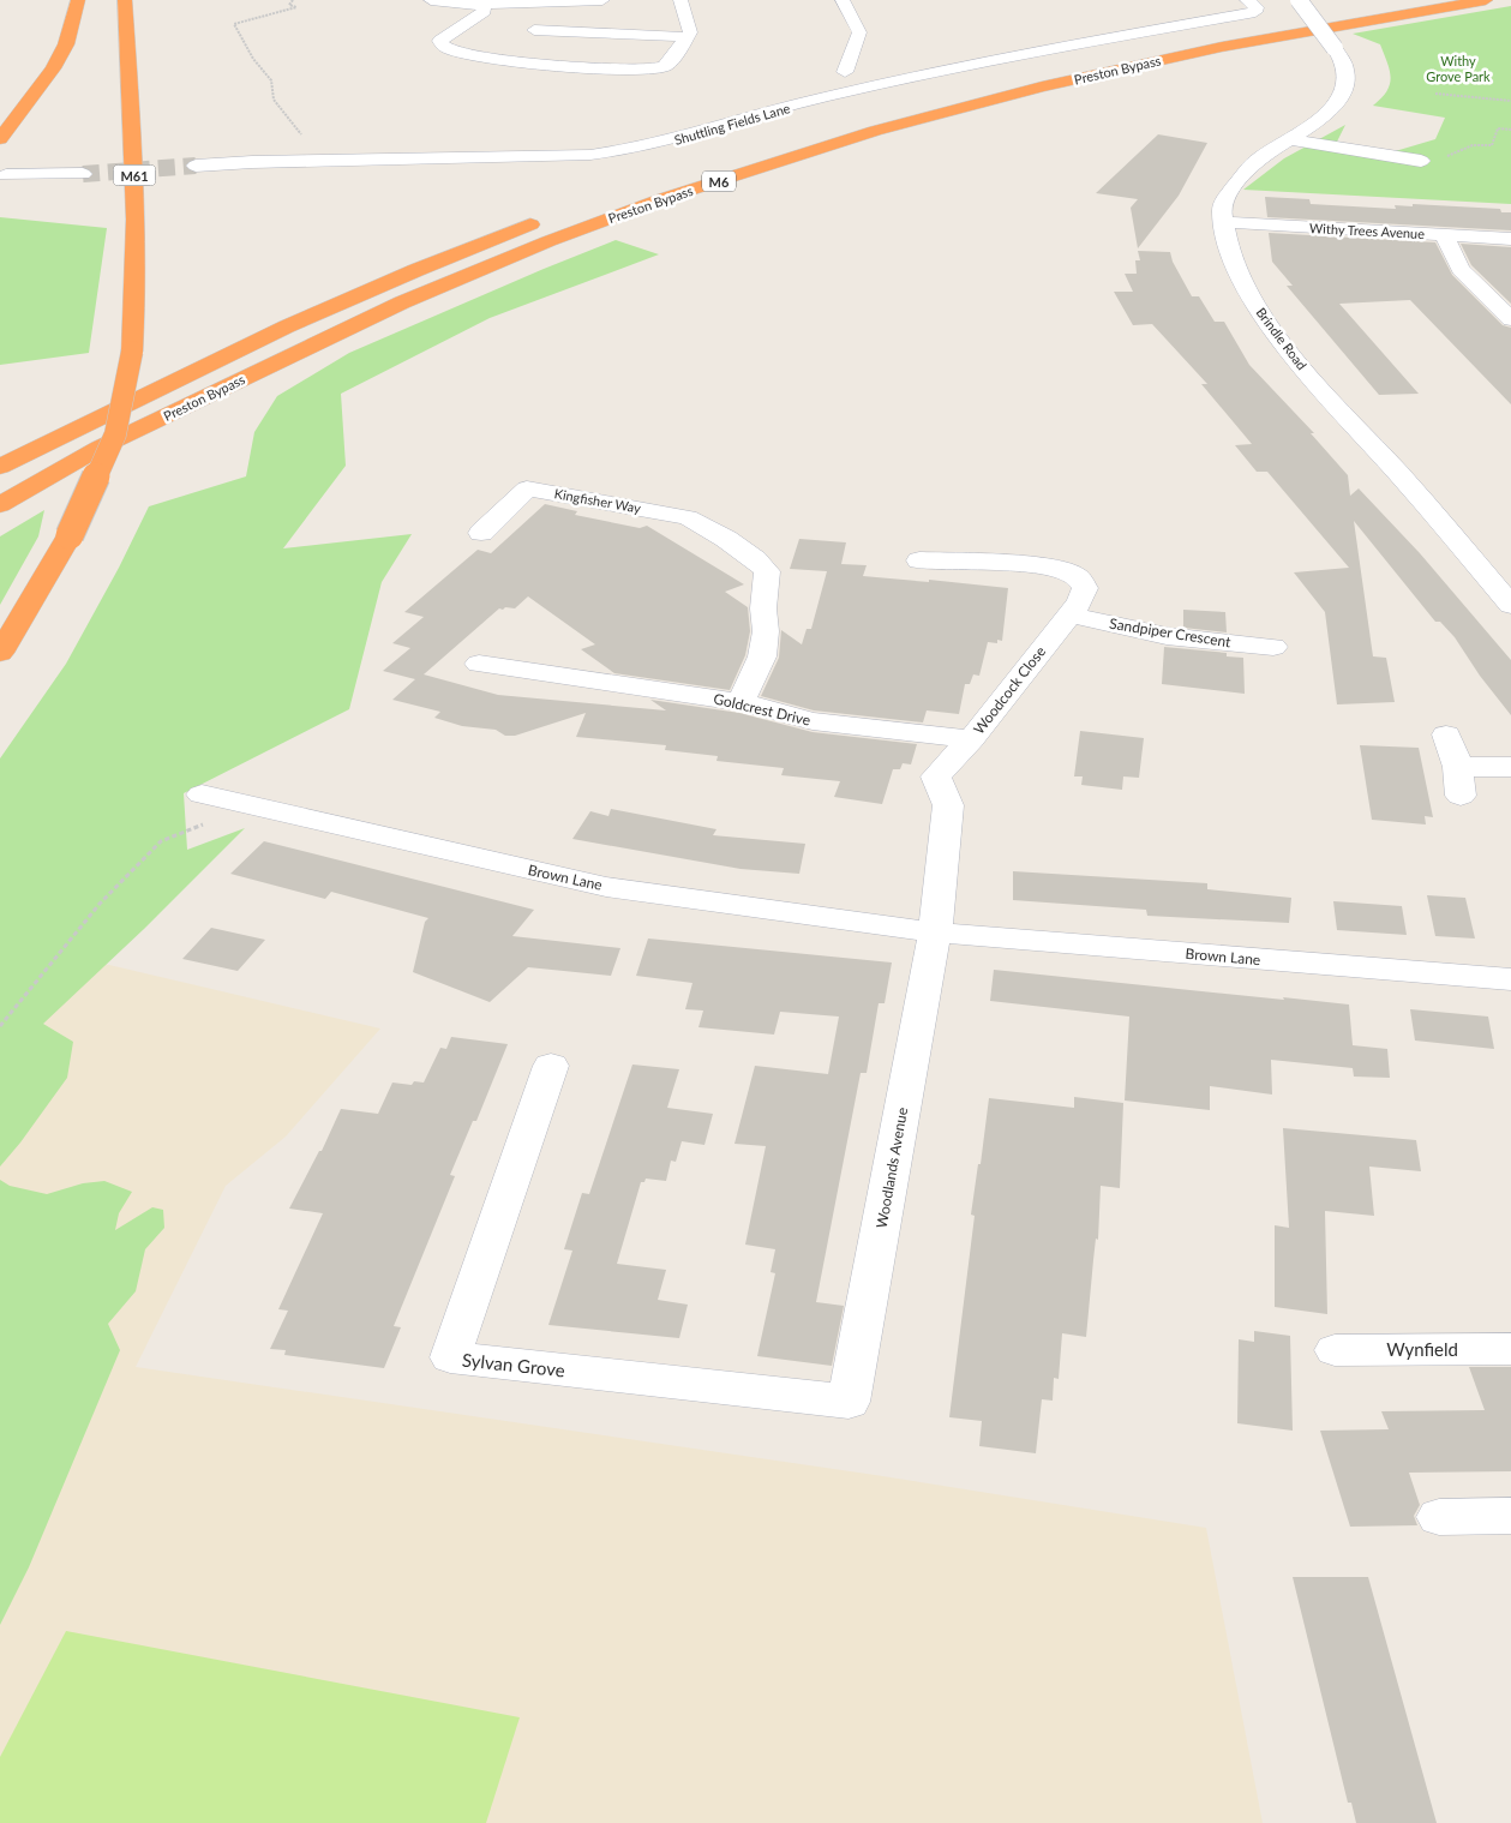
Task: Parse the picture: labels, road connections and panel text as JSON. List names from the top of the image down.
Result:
{
  "streets": {
    "highway": ["Preston Bypass", "M61", "M6"],
    "street": [
      "Shuttling Fields Lane",
      "Withy Trees Avenue",
      "Brindle Road",
      "Kingfisher Way",
      "Sandpiper Crescent",
      "Woodcock Close",
      "Goldcrest Drive",
      "Brown Lane",
      "Woodlands Avenue",
      "Wynfield",
      "Sylvan Grove"
    ]
  },
  "crossings": [
    ["Withy Trees Avenue", "Brindle Road"],
    ["Kingfisher Way", "Goldcrest Drive"],
    ["Sandpiper Crescent", "Woodcock Close"],
    ["Woodcock Close", "Goldcrest Drive"],
    ["Woodcock Close", "Brown Lane"],
    ["Woodcock Close", "Woodlands Avenue"],
    ["Brown Lane", "Woodlands Avenue"],
    ["Woodlands Avenue", "Sylvan Grove"]
  ],
  "parks": ["Withy Grove Park"]
}
